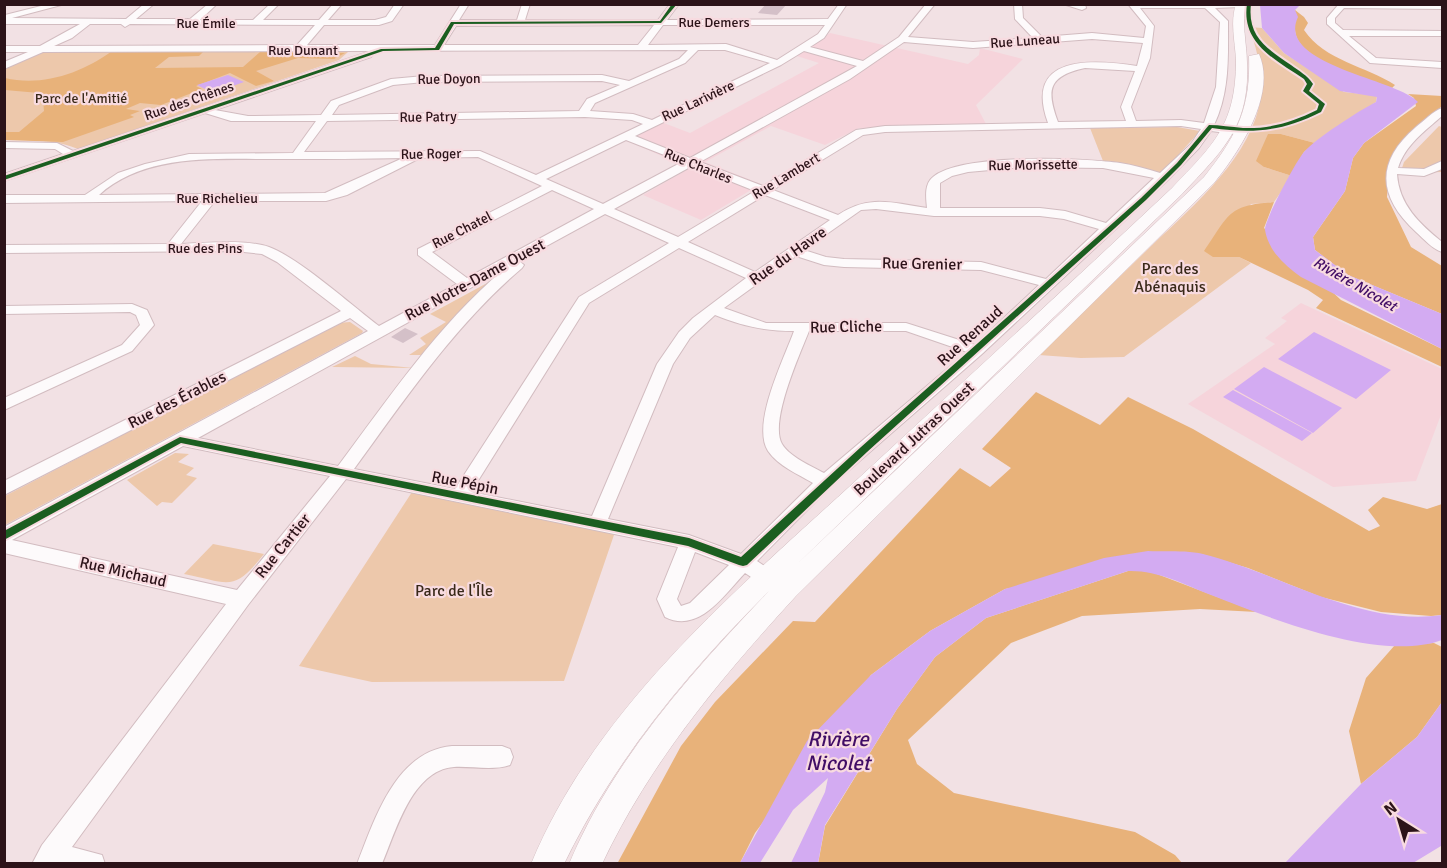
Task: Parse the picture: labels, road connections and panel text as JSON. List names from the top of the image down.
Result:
{
  "streets": {
    "main road": ["Boulevard Jutras Ouest"],
    "street": [
      "Rue Demers",
      "Rue Émile",
      "Rue Luneau",
      "Rue Dunant",
      "Rue Doyon",
      "Rue des Chênes",
      "Rue Larivière",
      "Rue Patry",
      "Rue Roger",
      "Rue Morissette",
      "Rue Charles",
      "Rue Lambert",
      "Rue Richelieu",
      "Rue Chatel",
      "Rue des Pins",
      "Rue du Havre",
      "Rue Grenier",
      "Rue Notre-Dame Ouest",
      "Rue Cliche",
      "Rue Renaud",
      "Rue des Érables",
      "Rue Pépin",
      "Rue Cartier",
      "Rue Michaud"
    ]
  },
  "crossings": [
    ["Rue Demers", "Rue Larivière"],
    ["Rue Luneau", "Rue Notre-Dame Ouest"],
    ["Rue Dunant", "Rue des Chênes"],
    ["Rue Dunant", "Rue Larivière"],
    ["Rue Doyon", "Rue Patry"],
    ["Rue Doyon", "Rue Roger"],
    ["Rue des Chênes", "Rue Patry"],
    ["Rue Larivière", "Rue Patry"],
    ["Rue Larivière", "Rue Roger"],
    ["Rue Larivière", "Rue Charles"],
    ["Rue Roger", "Rue Lambert"],
    ["Rue Roger", "Rue Richelieu"],
    ["Rue Roger", "Rue Chatel"],
    ["Rue Roger", "Rue du Havre"],
    ["Rue Roger", "Rue Notre-Dame Ouest"],
    ["Rue Morissette", "Rue du Havre"],
    ["Rue Morissette", "Rue Renaud"],
    ["Rue Charles", "Rue Lambert"],
    ["Rue Charles", "Rue du Havre"],
    ["Rue Charles", "Rue Notre-Dame Ouest"],
    ["Rue Lambert", "Rue Renaud"],
    ["Rue Lambert", "Boulevard Jutras Ouest"],
    ["Rue Lambert", "Rue Pépin"],
    ["Rue Chatel", "Rue Notre-Dame Ouest"],
    ["Rue des Pins", "Rue Notre-Dame Ouest"],
    ["Rue des Pins", "Rue des Érables"],
    ["Rue du Havre", "Rue Grenier"],
    ["Rue du Havre", "Rue Cliche"],
    ["Rue du Havre", "Rue Renaud"],
    ["Rue du Havre", "Rue Pépin"],
    ["Rue Grenier", "Rue Renaud"],
    ["Rue Notre-Dame Ouest", "Rue Pépin"],
    ["Rue Notre-Dame Ouest", "Rue Cartier"],
    ["Rue Cliche", "Rue Renaud"],
    ["Rue Renaud", "Boulevard Jutras Ouest"],
    ["Rue Renaud", "Rue Pépin"],
    ["Boulevard Jutras Ouest", "Rue Pépin"],
    ["Rue Pépin", "Rue Cartier"],
    ["Rue Cartier", "Rue Michaud"]
  ],
  "water": ["Rivière Nicolet"],
  "parks": ["Parc de l'Amitié", "Parc des Abénaquis", "Parc de l'Île"],
  "north": "top left"
}
